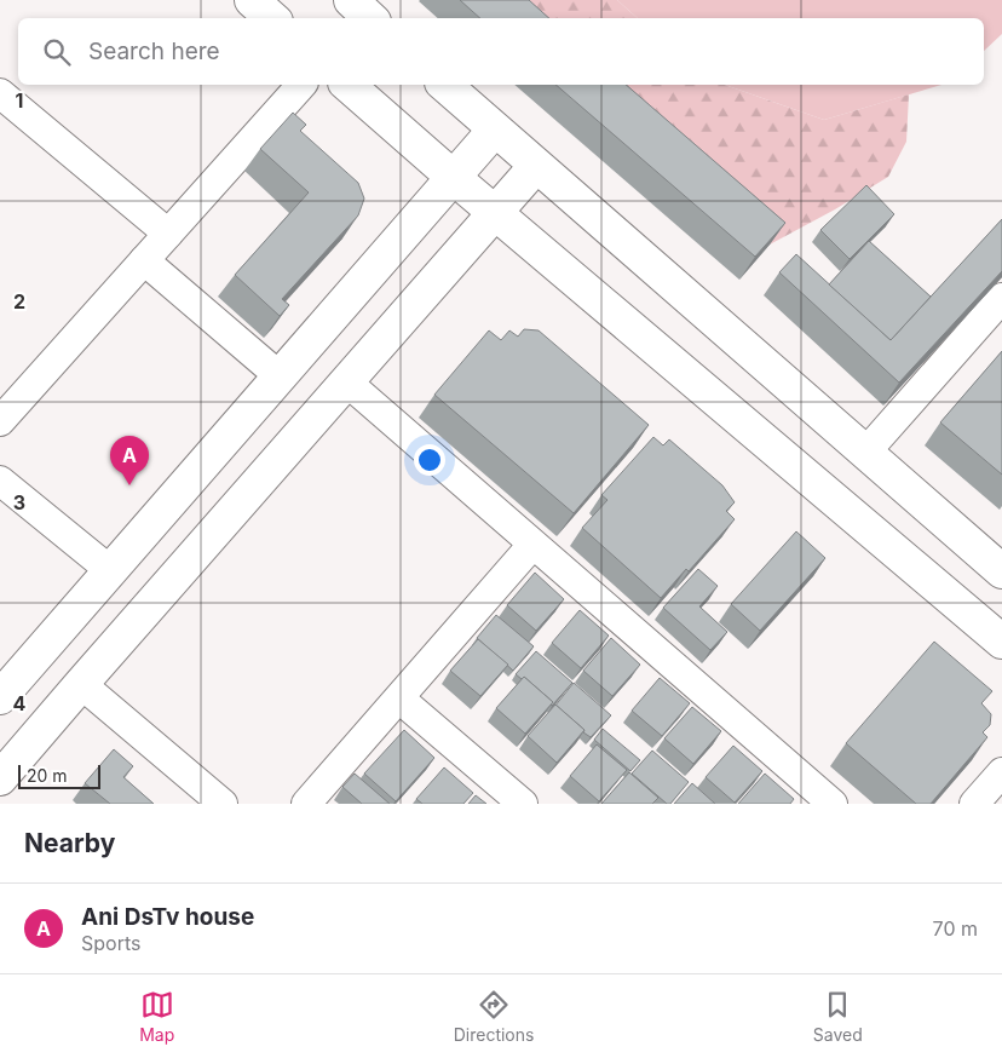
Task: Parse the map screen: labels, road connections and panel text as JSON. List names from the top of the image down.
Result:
{
  "scale_bar": "20 m",
  "page": {
    "search": "Search here",
    "pins": "A",
    "scale": "20 m",
    "heading": "Nearby",
    "list": [
      {
        "mark": "A",
        "name": "Ani DsTv house",
        "note": "Sports",
        "value": "70 m"
      }
    ],
    "nav": ["Map", "Directions", "Saved"]
  },
  "grid": {
    "rows": [
      "1",
      "2",
      "3",
      "4"
    ]
  }
}
